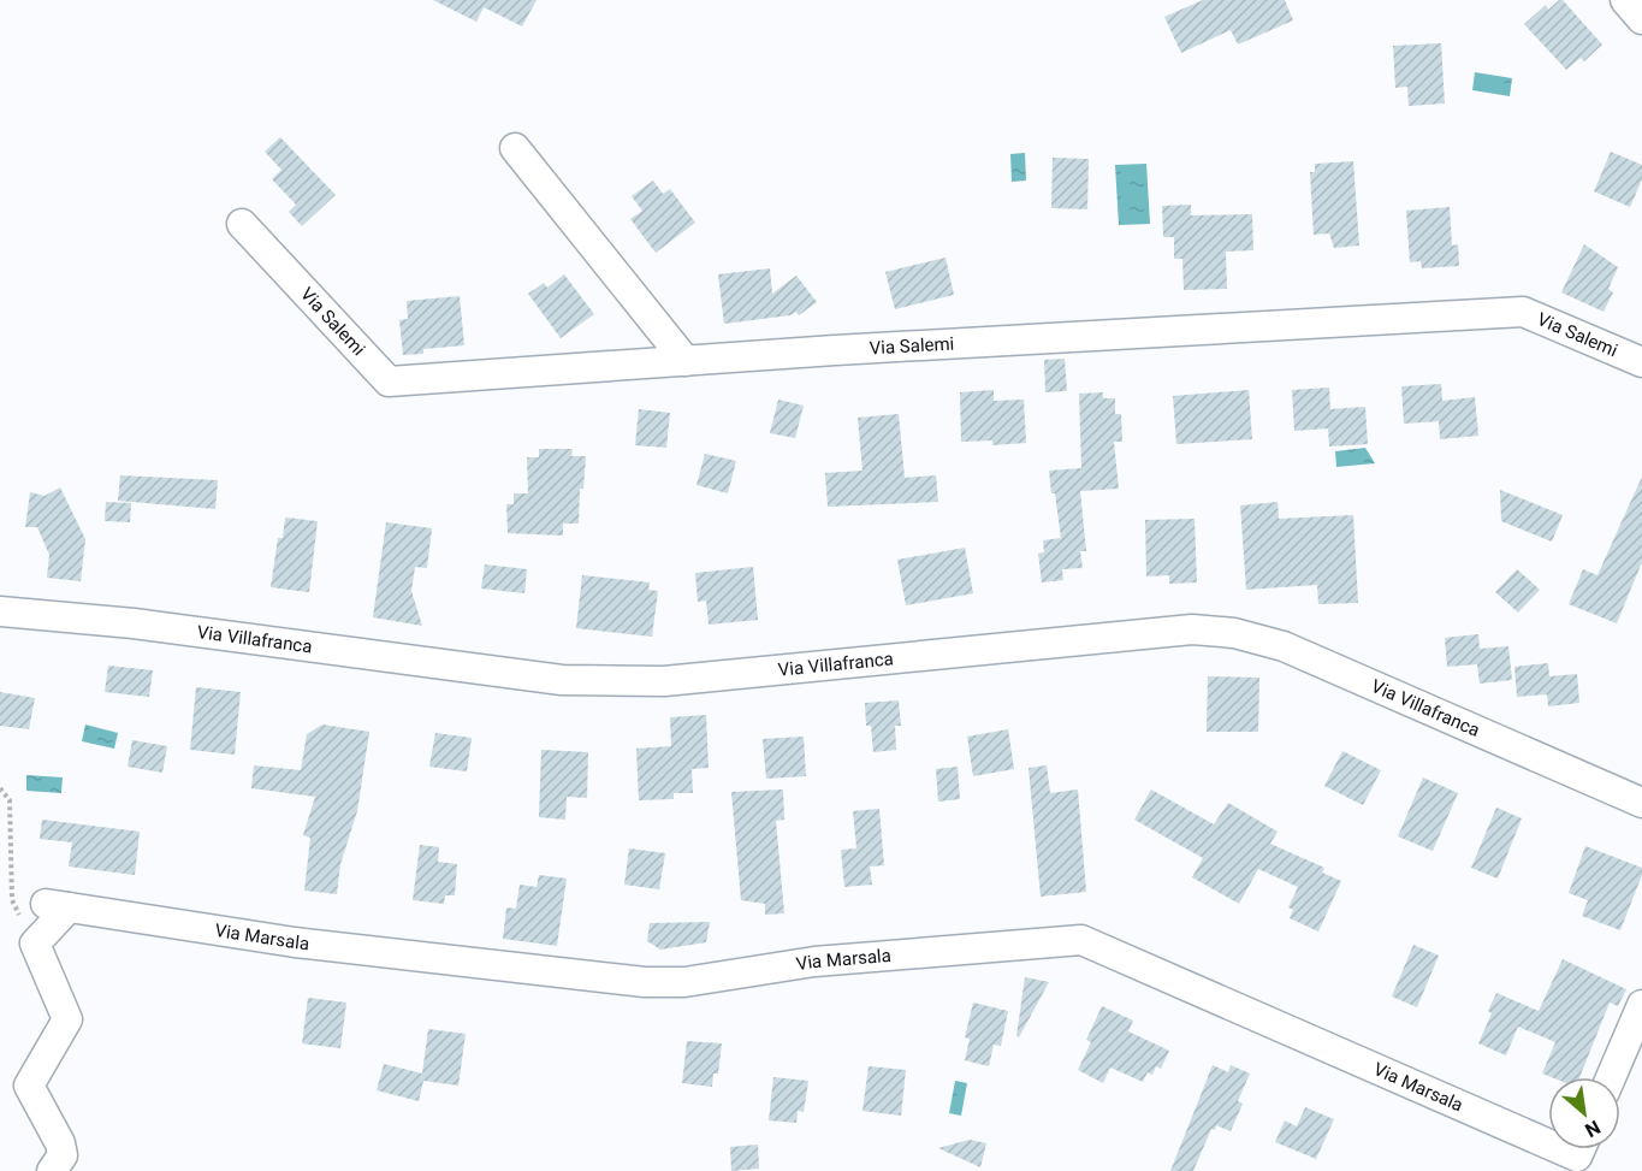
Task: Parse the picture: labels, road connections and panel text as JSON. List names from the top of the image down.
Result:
{
  "streets": {
    "street": ["Via Salemi", "Via Villafranca", "Via Marsala"]
  },
  "north": "bottom right"
}
